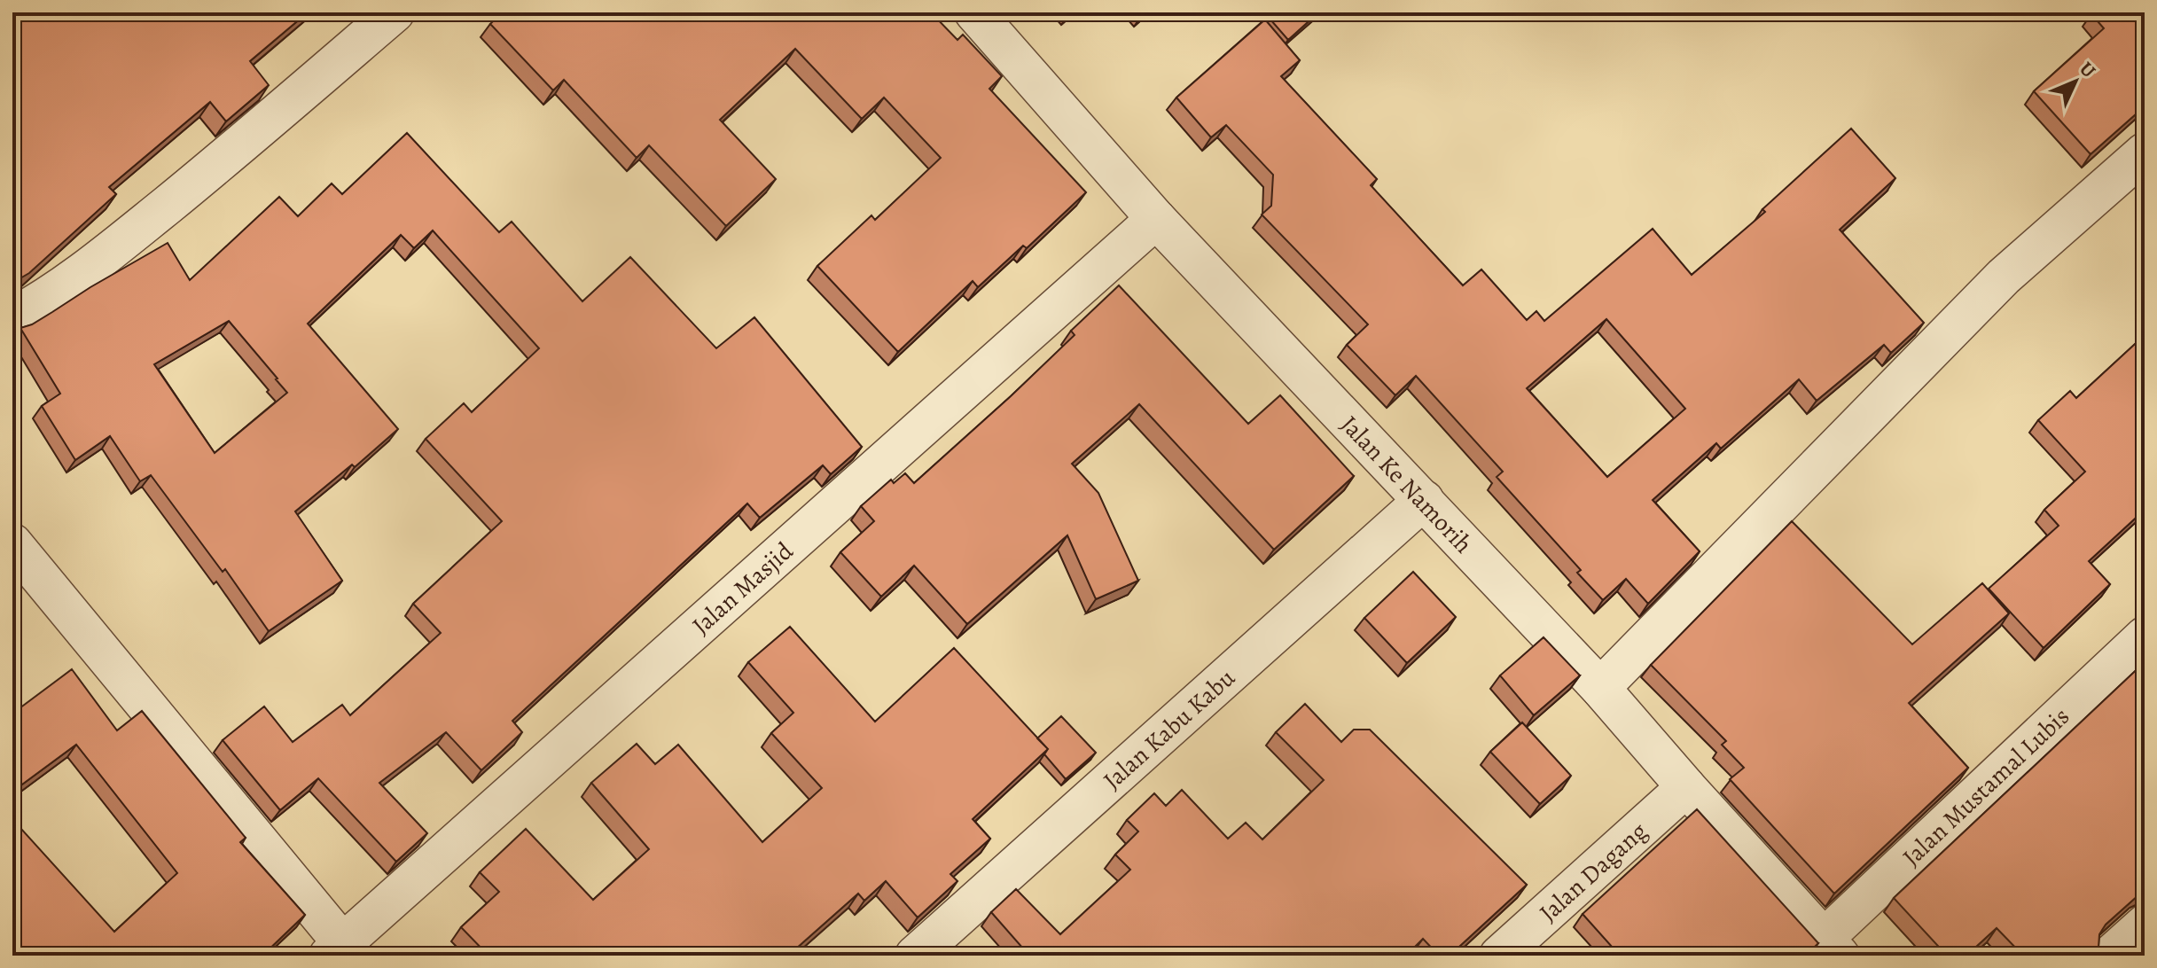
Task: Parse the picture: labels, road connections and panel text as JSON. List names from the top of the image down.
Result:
{
  "streets": {
    "street": [
      "Jalan Ke Namorih",
      "Jalan Masjid",
      "Jalan Kabu Kabu",
      "Jalan Mustamal Lubis",
      "Jalan Dagang"
    ]
  },
  "crossings": [
    ["Jalan Ke Namorih", "Jalan Masjid"],
    ["Jalan Ke Namorih", "Jalan Kabu Kabu"],
    ["Jalan Ke Namorih", "Jalan Mustamal Lubis"],
    ["Jalan Ke Namorih", "Jalan Dagang"]
  ],
  "north": "top right"
}
